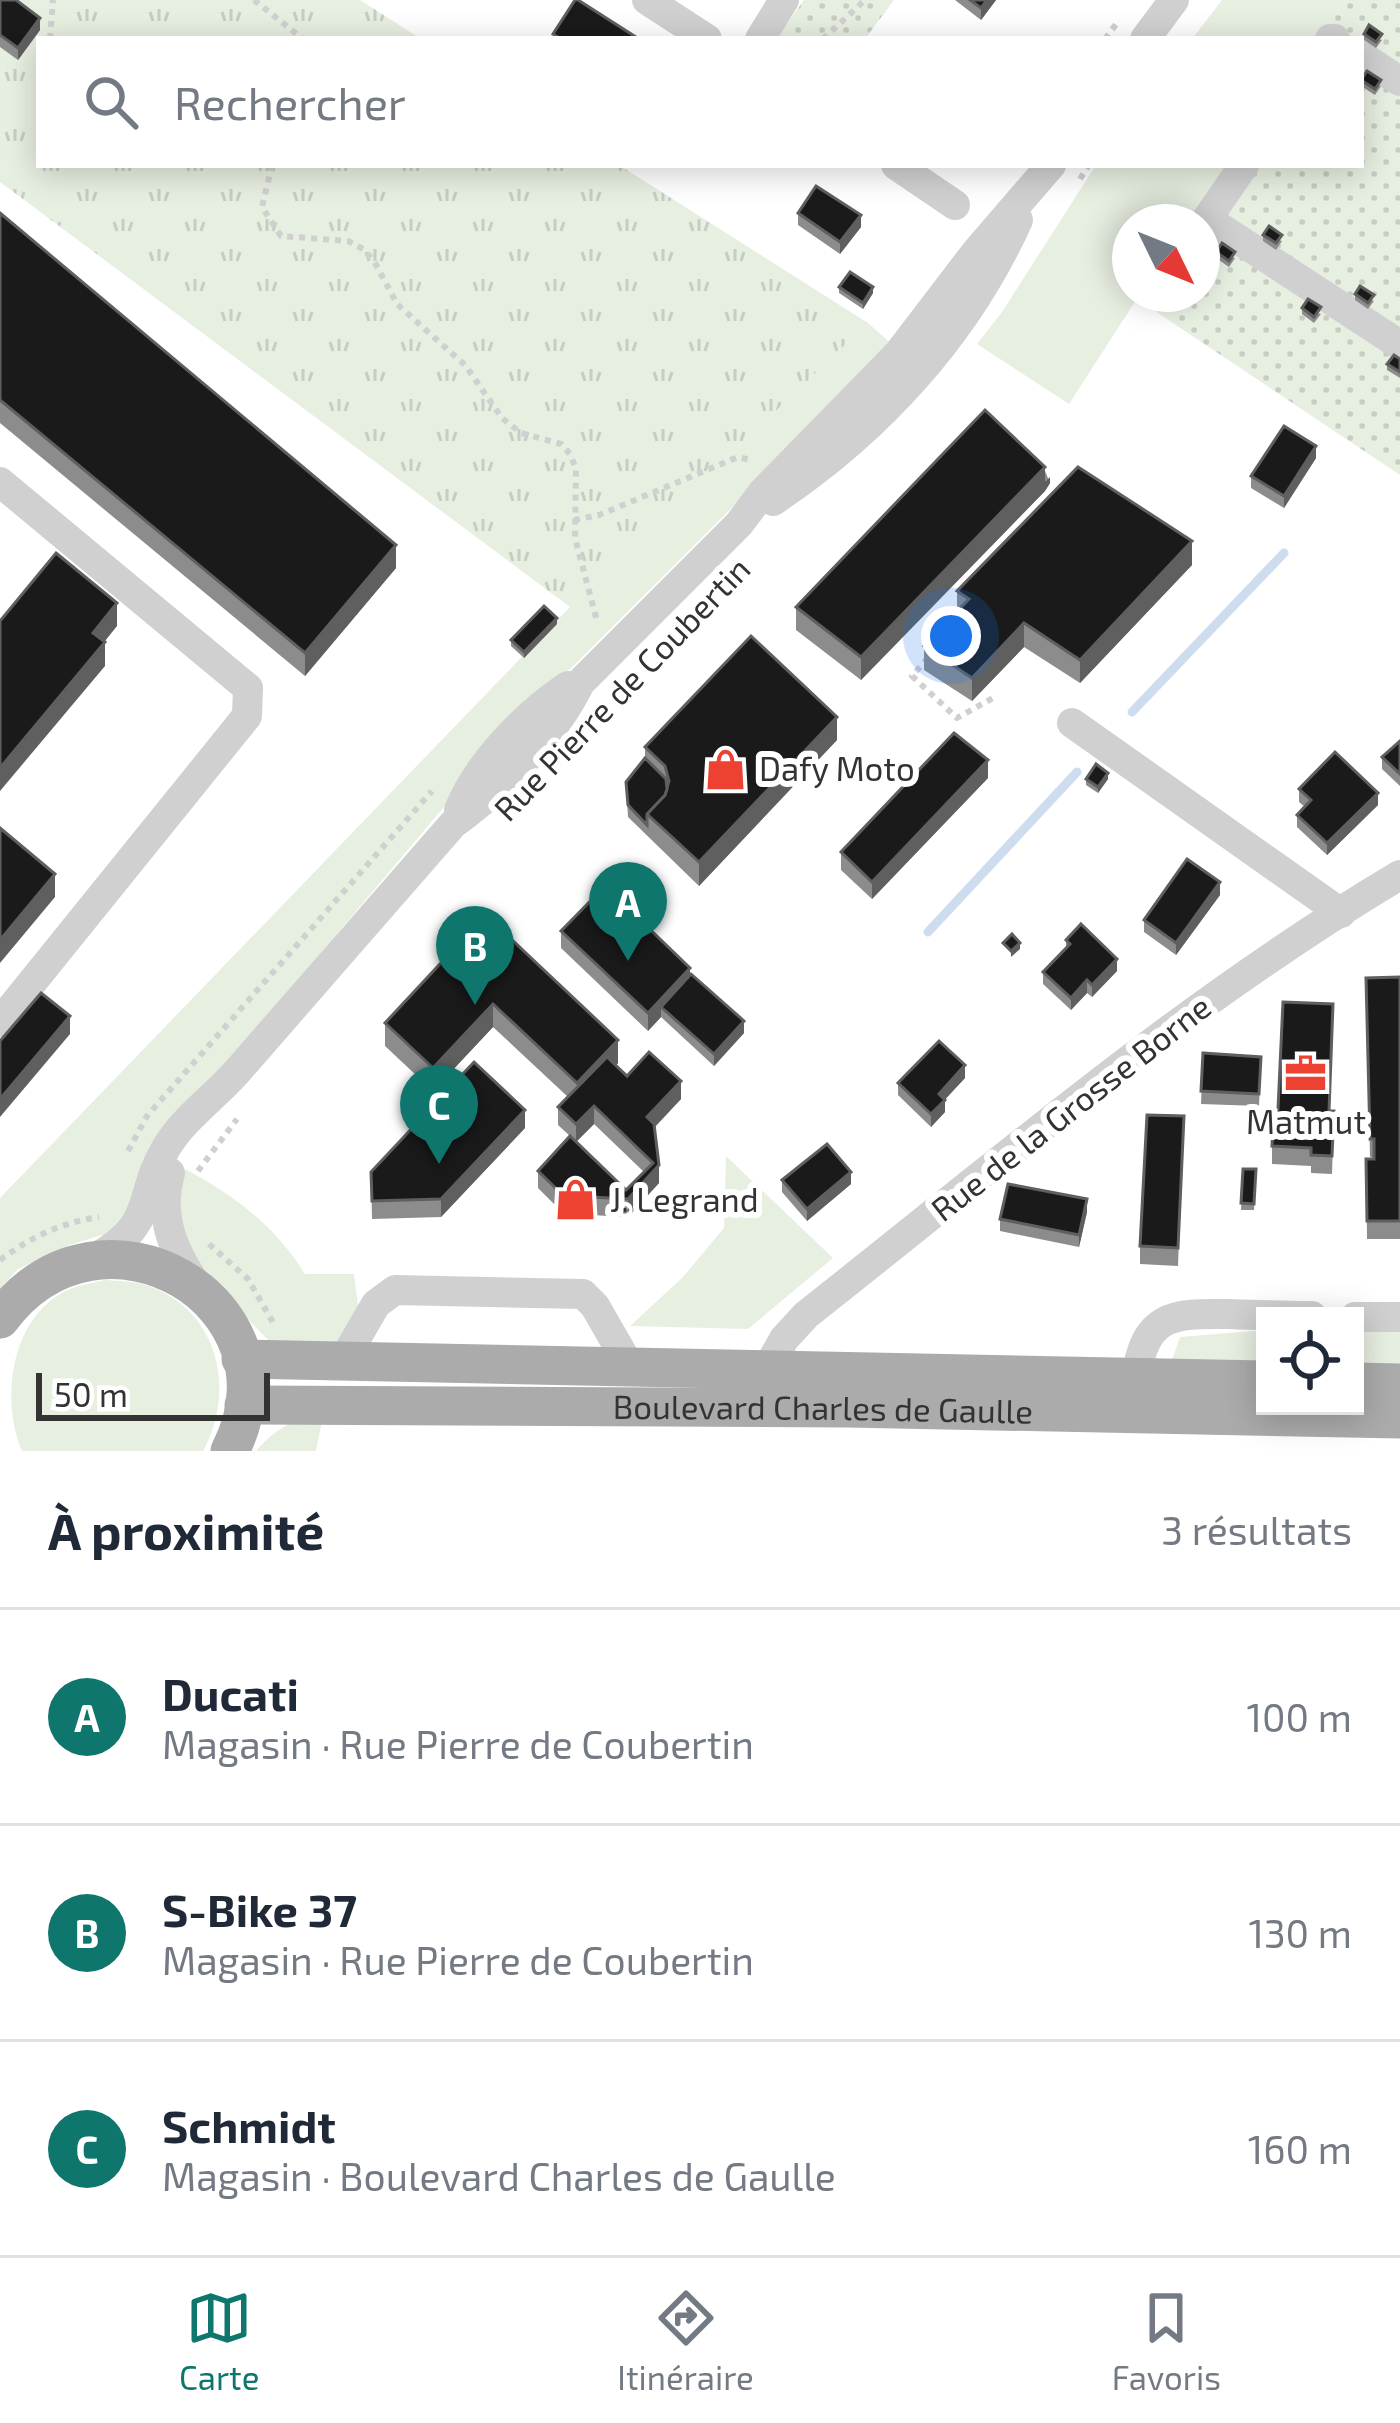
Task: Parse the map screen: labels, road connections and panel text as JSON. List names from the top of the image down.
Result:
{
  "streets": {
    "main road": ["Boulevard Charles de Gaulle"],
    "street": ["Rue Pierre de Coubertin", "Rue de la Grosse Borne"]
  },
  "crossings": [
    ["Rue de la Grosse Borne", "Boulevard Charles de Gaulle"]
  ],
  "places": {
    "shop": ["Dafy Moto", "J. Legrand"],
    "office": ["Matmut"]
  },
  "scale_bar": "50 m",
  "north": "bottom right",
  "page": {
    "search": "Rechercher",
    "pins": ["A", "B", "C"],
    "scale": "50 m",
    "heading": ["À proximité", "3 résultats"],
    "list": [
      {
        "mark": "A",
        "name": "Ducati",
        "note": "Magasin · Rue Pierre de Coubertin",
        "value": "100 m"
      },
      {
        "mark": "B",
        "name": "S-Bike 37",
        "note": "Magasin · Rue Pierre de Coubertin",
        "value": "130 m"
      },
      {
        "mark": "C",
        "name": "Schmidt",
        "note": "Magasin · Boulevard Charles de Gaulle",
        "value": "160 m"
      }
    ],
    "nav": ["Carte", "Itinéraire", "Favoris"]
  }
}
